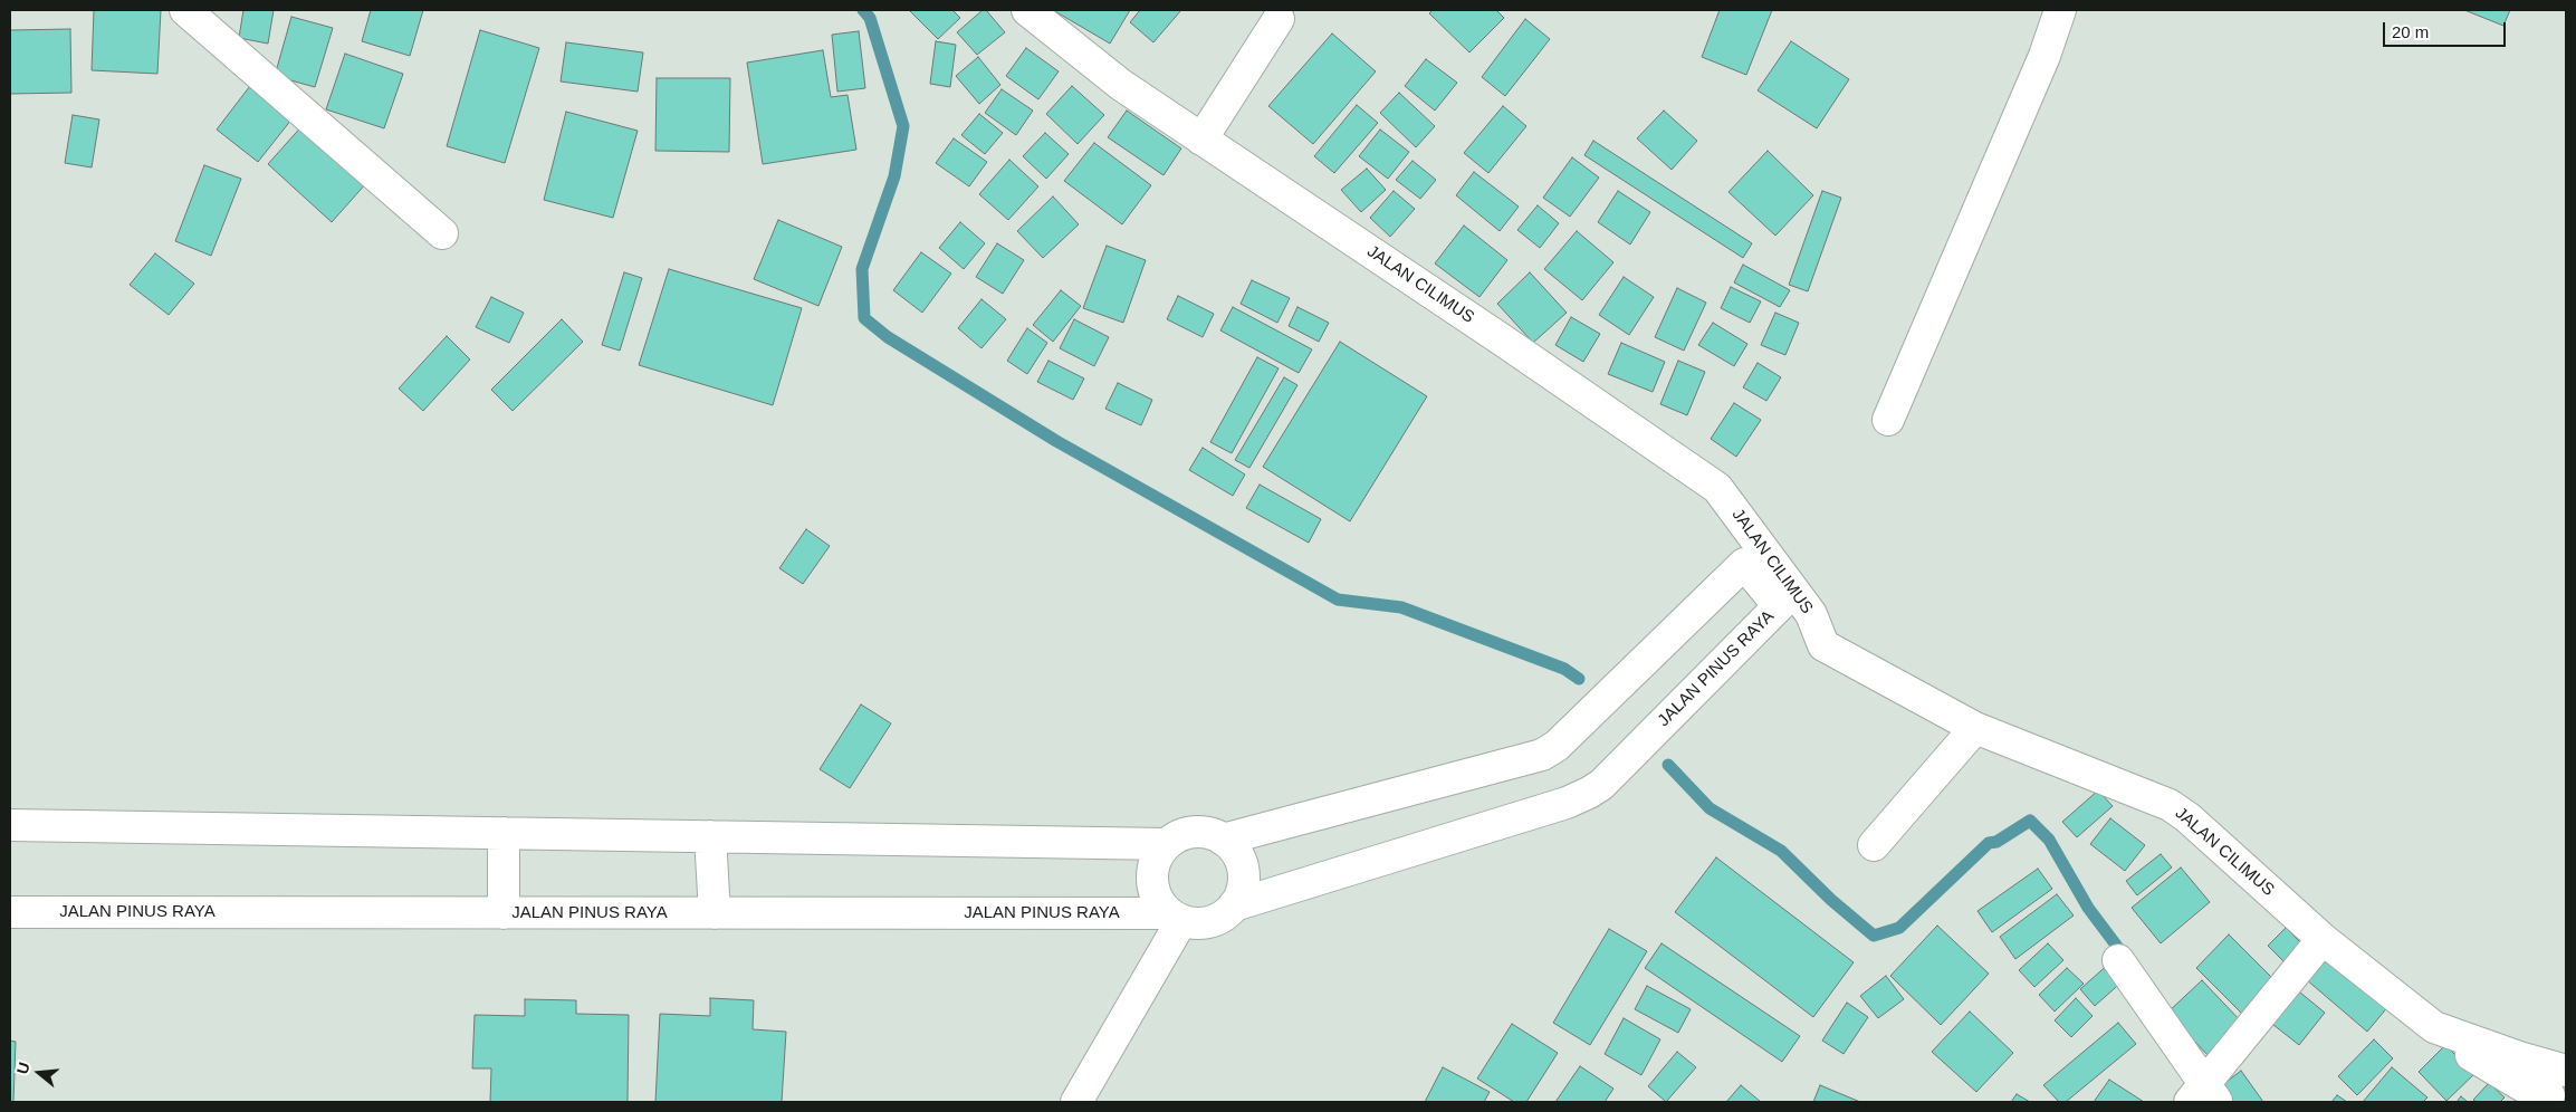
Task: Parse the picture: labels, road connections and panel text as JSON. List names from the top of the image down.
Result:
{
  "streets": {
    "street": ["JALAN CILIMUS", "JALAN PINUS RAYA"]
  },
  "scale_bar": "20 m",
  "north": "left"
}
